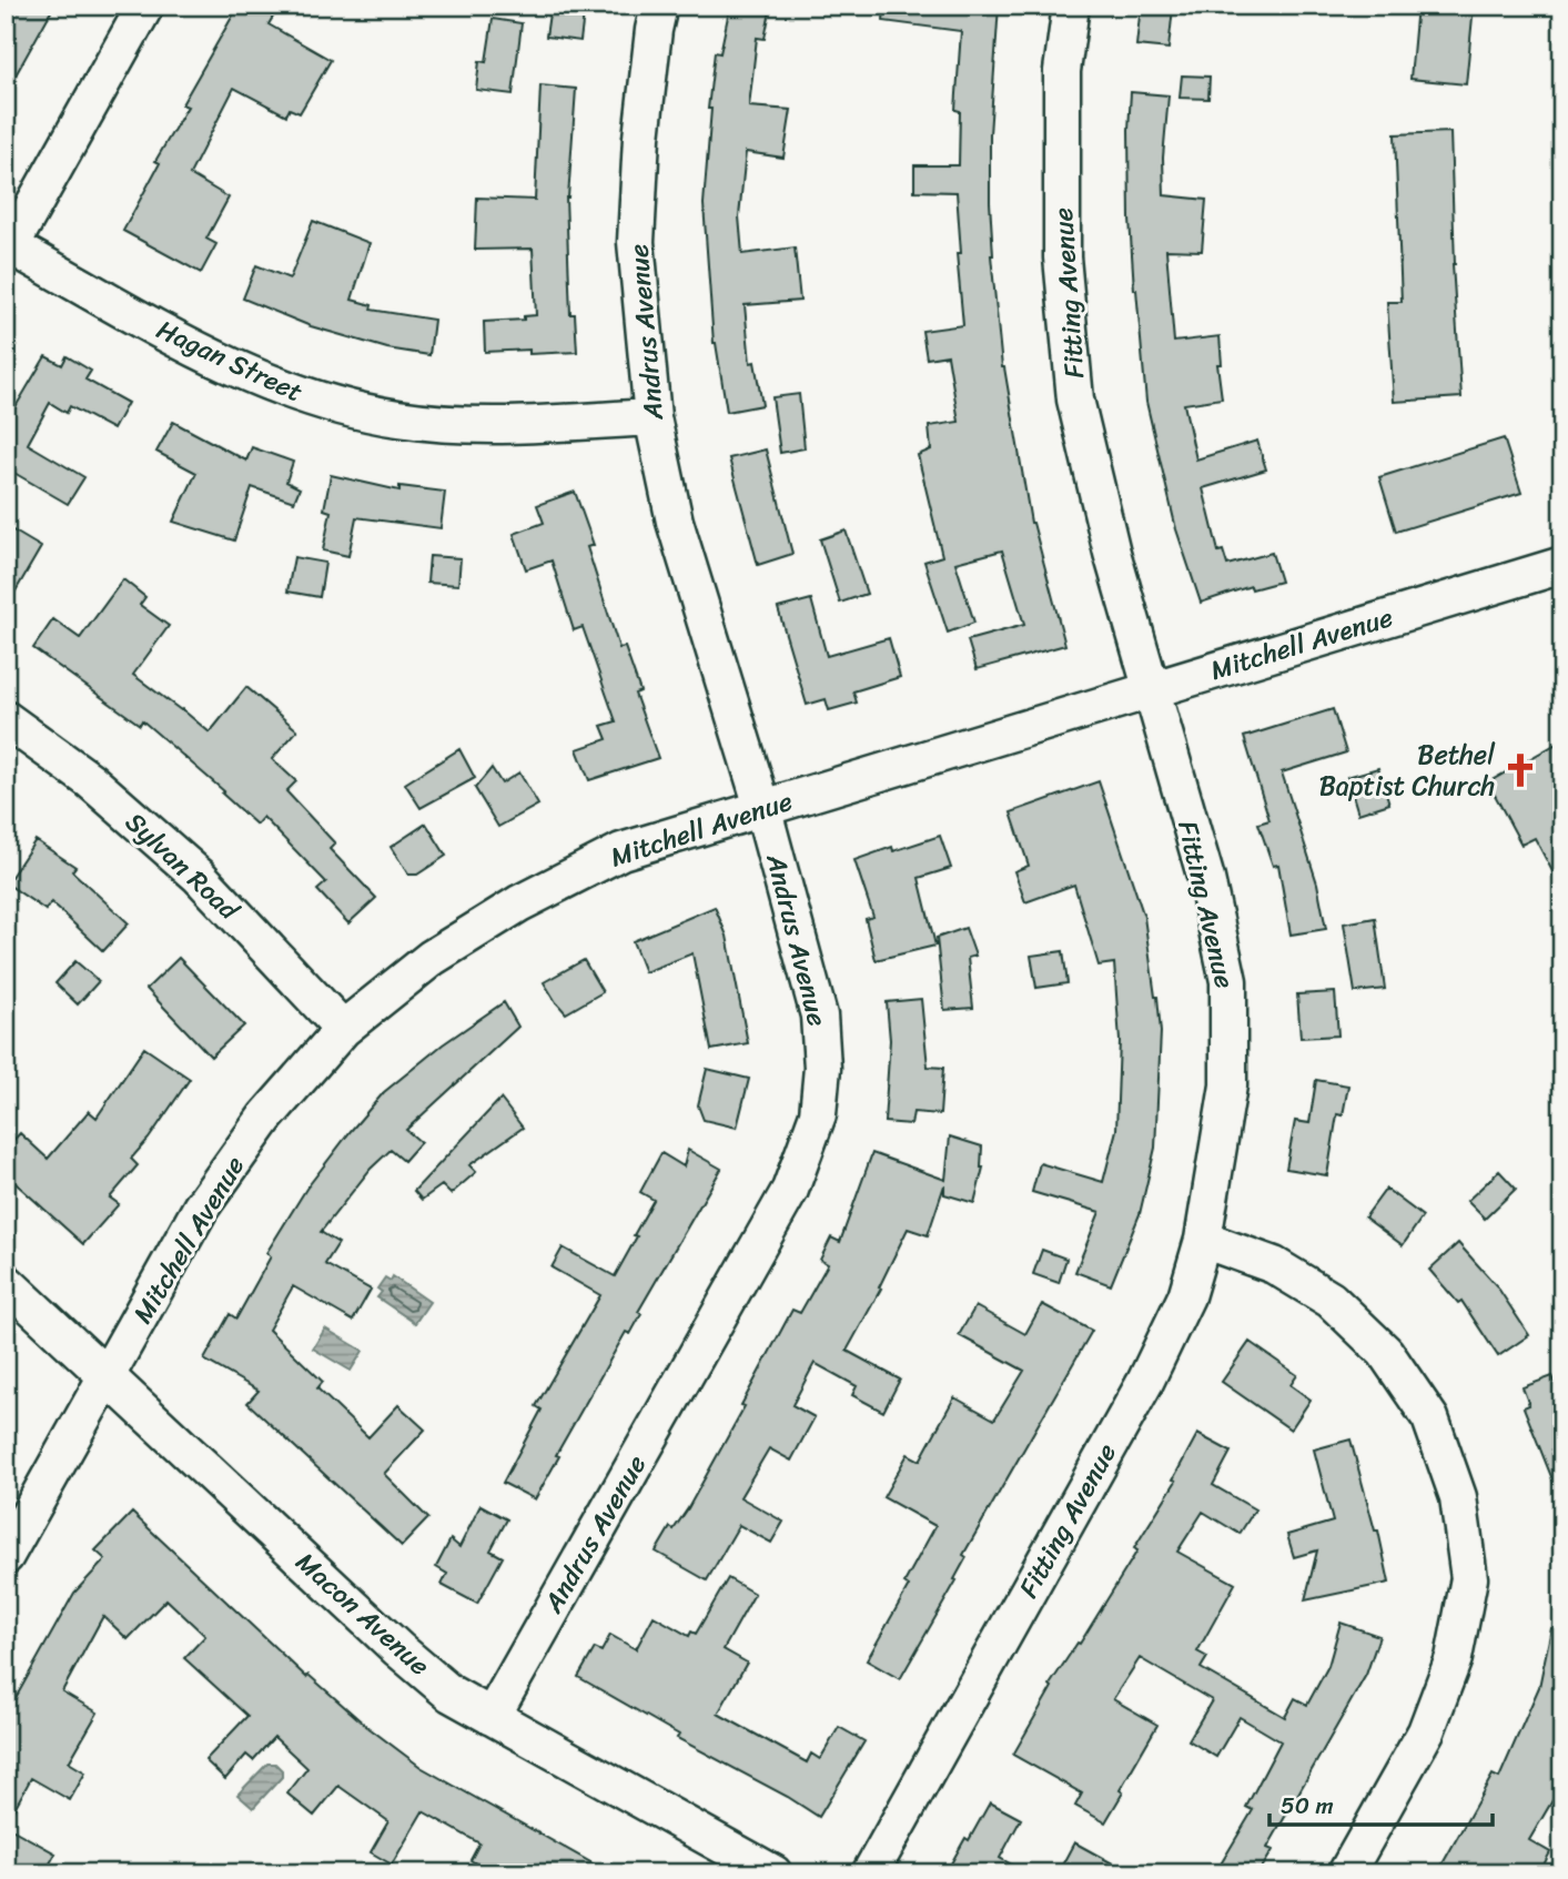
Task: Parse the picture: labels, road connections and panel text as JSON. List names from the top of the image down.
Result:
{
  "streets": {
    "street": [
      "Fitting Avenue",
      "Andrus Avenue",
      "Hagan Street",
      "Mitchell Avenue",
      "Sylvan Road",
      "Macon Avenue"
    ]
  },
  "crossings": [
    ["Fitting Avenue", "Mitchell Avenue"],
    ["Andrus Avenue", "Hagan Street"],
    ["Andrus Avenue", "Mitchell Avenue"],
    ["Andrus Avenue", "Macon Avenue"],
    ["Mitchell Avenue", "Sylvan Road"],
    ["Mitchell Avenue", "Macon Avenue"]
  ],
  "places": {
    "church": ["Bethel Baptist Church"]
  },
  "scale_bar": "50 m"
}
